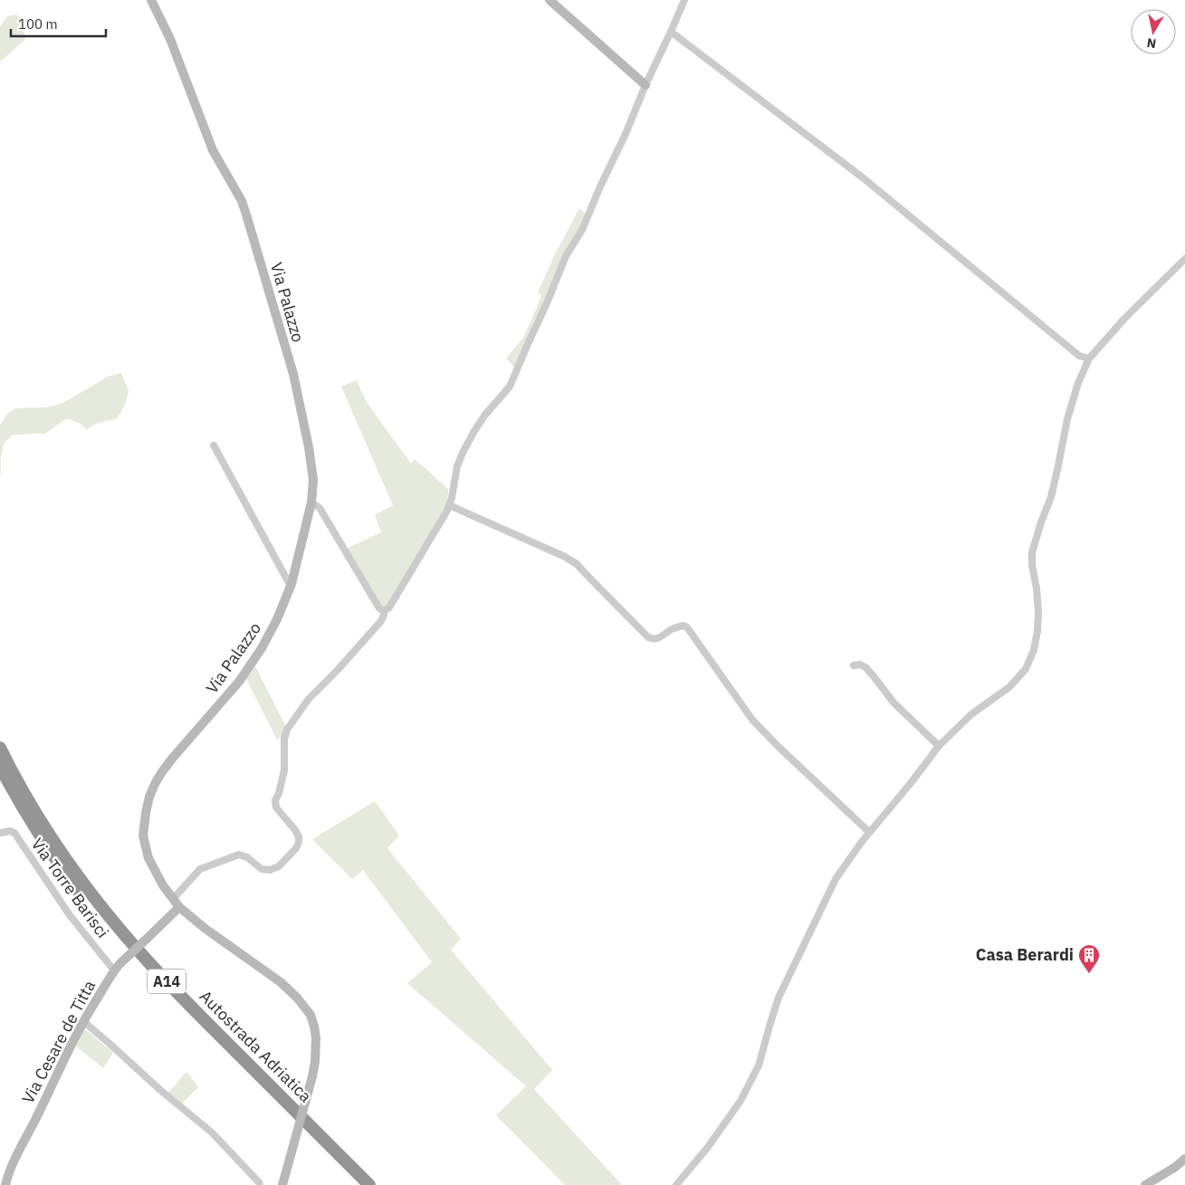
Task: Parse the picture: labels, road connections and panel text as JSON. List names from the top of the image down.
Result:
{
  "streets": {
    "highway": ["A14", "Autostrada Adriatica"],
    "street": ["Via Palazzo", "Via Torre Barisci", "Via Cesare de Titta"]
  },
  "crossings": [
    ["Via Palazzo", "Via Cesare de Titta"],
    ["Via Torre Barisci", "Via Cesare de Titta"]
  ],
  "places": {
    "building": ["Casa Berardi"]
  },
  "scale_bar": "100 m",
  "north": "bottom"
}
